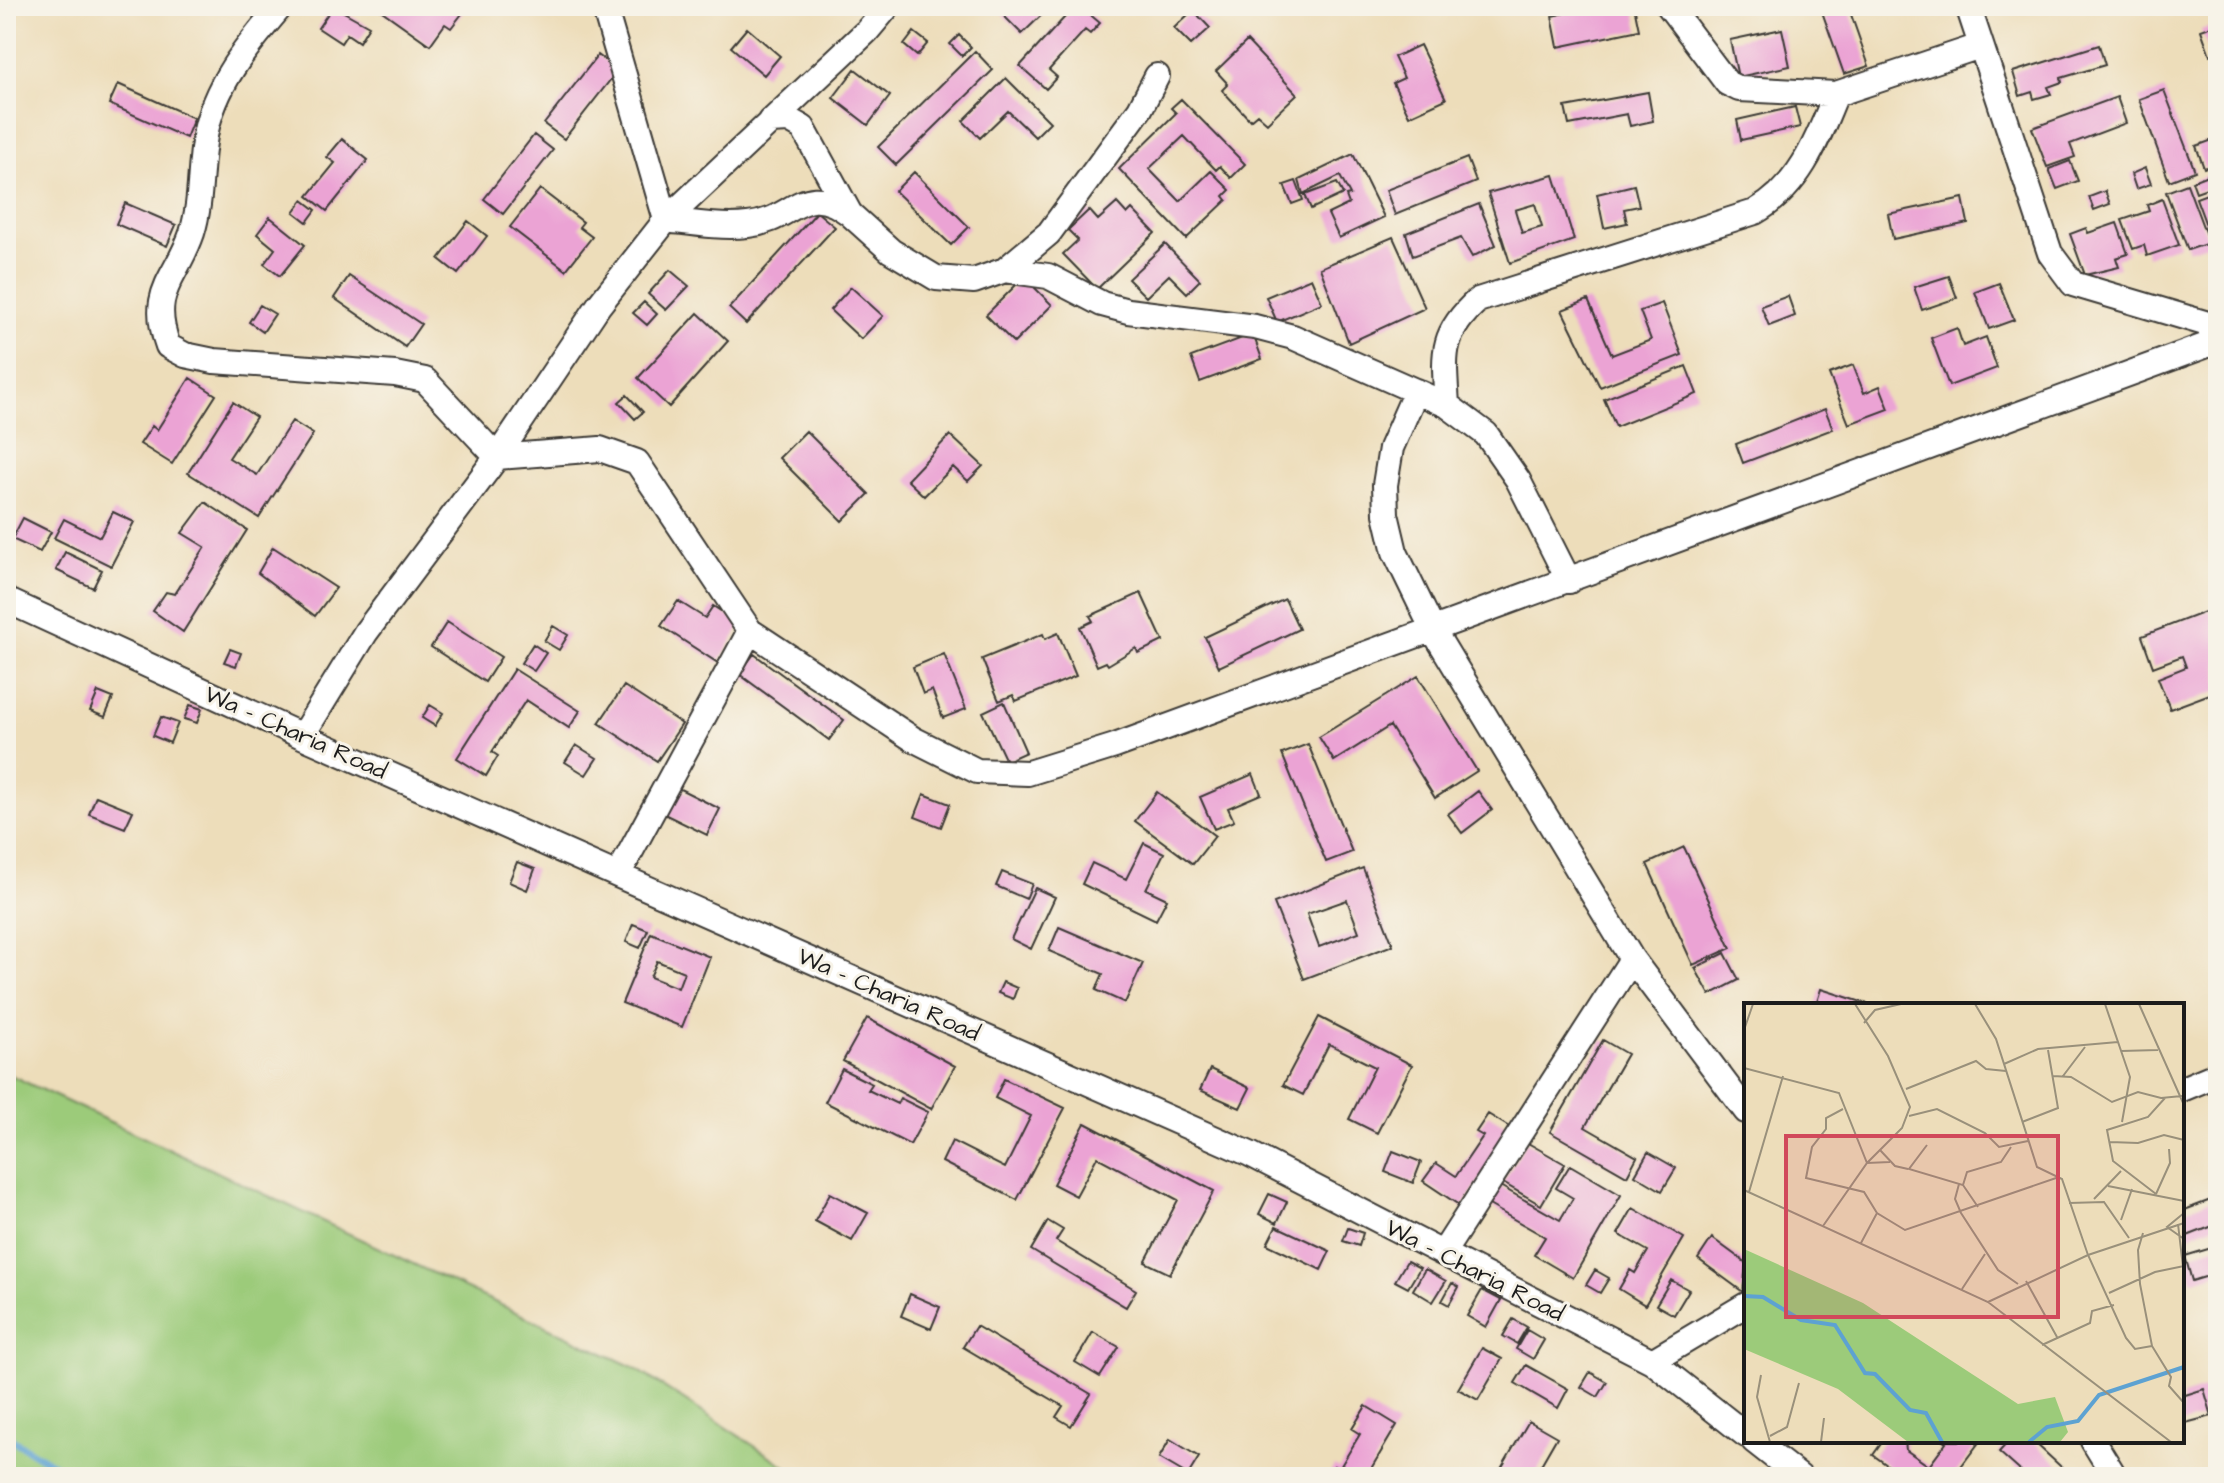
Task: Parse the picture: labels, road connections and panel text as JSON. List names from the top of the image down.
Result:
{
  "streets": {
    "street": ["Wa - Charia Road"]
  }
}
